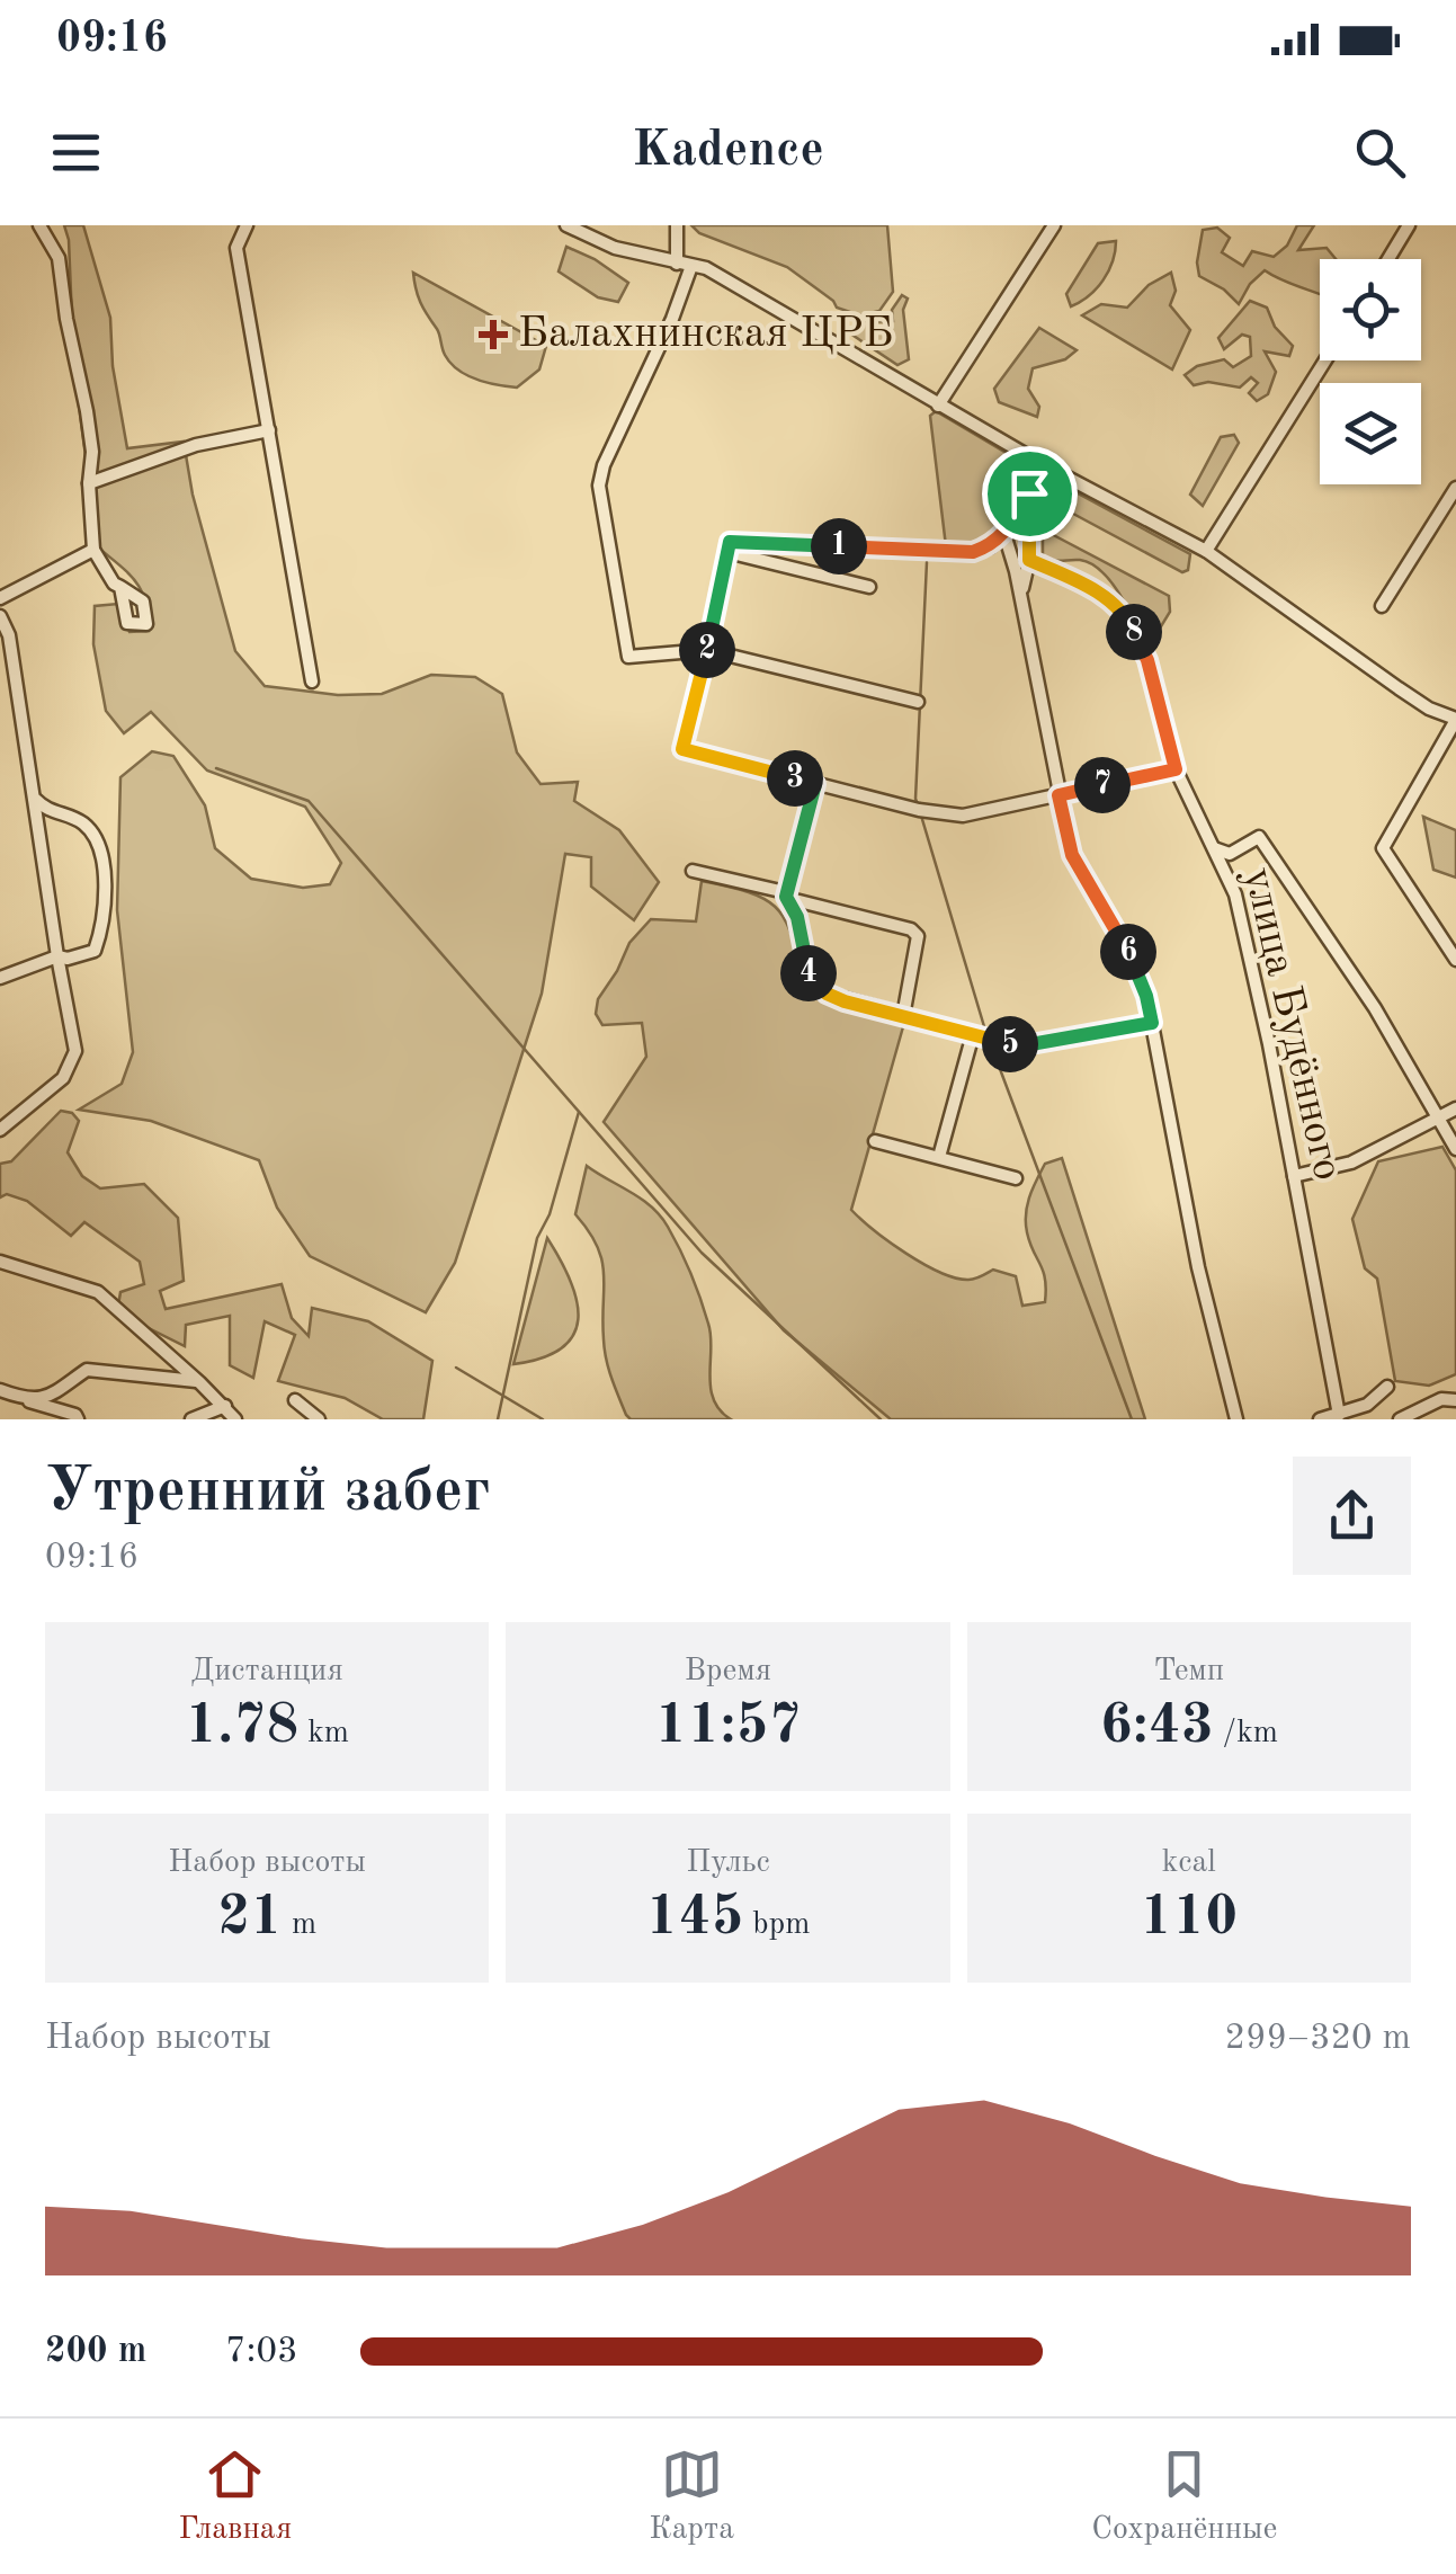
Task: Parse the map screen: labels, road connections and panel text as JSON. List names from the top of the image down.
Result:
{
  "streets": {
    "street": ["улица Будённого"]
  },
  "places": {
    "health": ["Балахнинская ЦРБ"]
  },
  "page": {
    "status": "09:16",
    "header": "Kadence",
    "pins": [
      "1",
      "8",
      "2",
      "3",
      "7",
      "6",
      "4",
      "5"
    ],
    "heading": ["Утренний забег", "09:16"],
    "stats": [
      ["Дистанция", "1.78 km"],
      ["Время", "11:57"],
      ["Темп", "6:43 /km"],
      ["Набор высоты", "21 m"],
      ["Пульс", "145 bpm"],
      ["kcal", "110"]
    ],
    "chart": ["Набор высоты", "299–320 m"],
    "list": [
      {
        "name": "200 m",
        "note": "7:03"
      }
    ],
    "tabs": ["Главная", "Карта", "Сохранённые"]
  }
}
